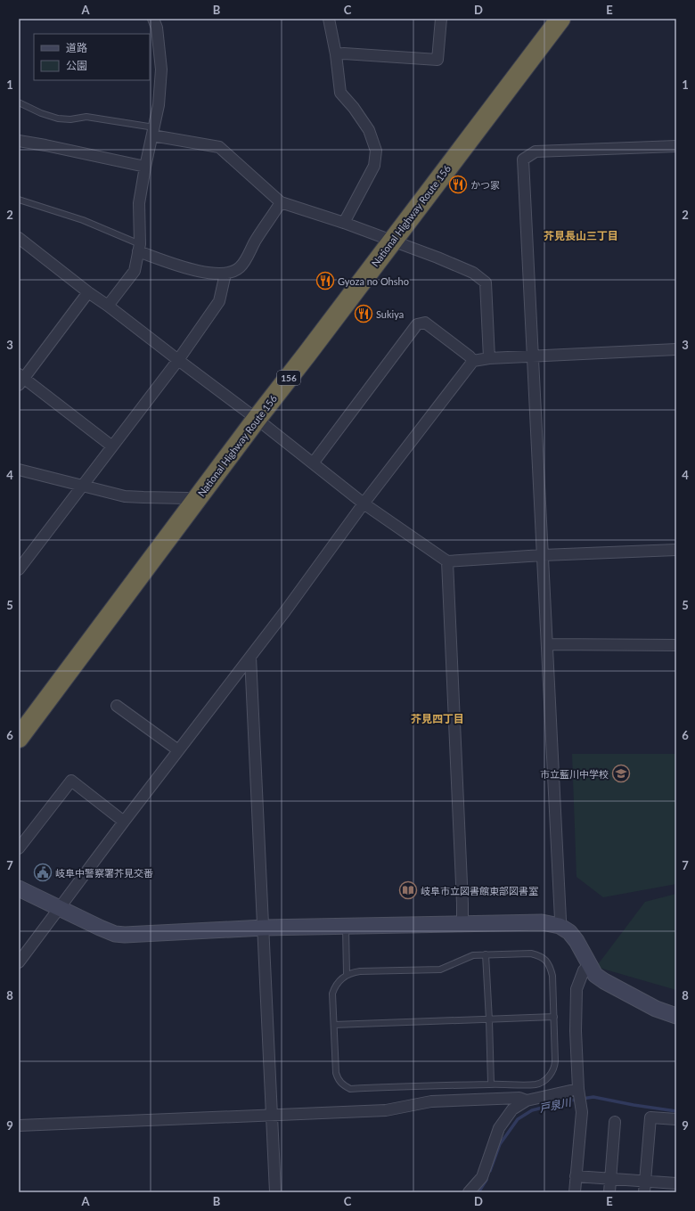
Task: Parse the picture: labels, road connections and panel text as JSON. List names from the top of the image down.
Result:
{
  "streets": {
    "highway": ["National Highway Route 156", "156"]
  },
  "districts": ["芥見長山三丁目", "芥見四丁目"],
  "water": ["戸泉川"],
  "places": {
    "restaurant": ["かつ家", "Gyoza no Ohsho", "Sukiya"],
    "school or university": ["市立藍川中学校"],
    "public building": ["岐阜中警察署芥見交番"],
    "library": ["岐阜市立図書館東部図書室"]
  },
  "legend": ["道路", "公園"],
  "grid": {
    "columns": [
      "A",
      "B",
      "C",
      "D",
      "E"
    ],
    "rows": [
      "1",
      "2",
      "3",
      "4",
      "5",
      "6",
      "7",
      "8",
      "9"
    ]
  }
}
